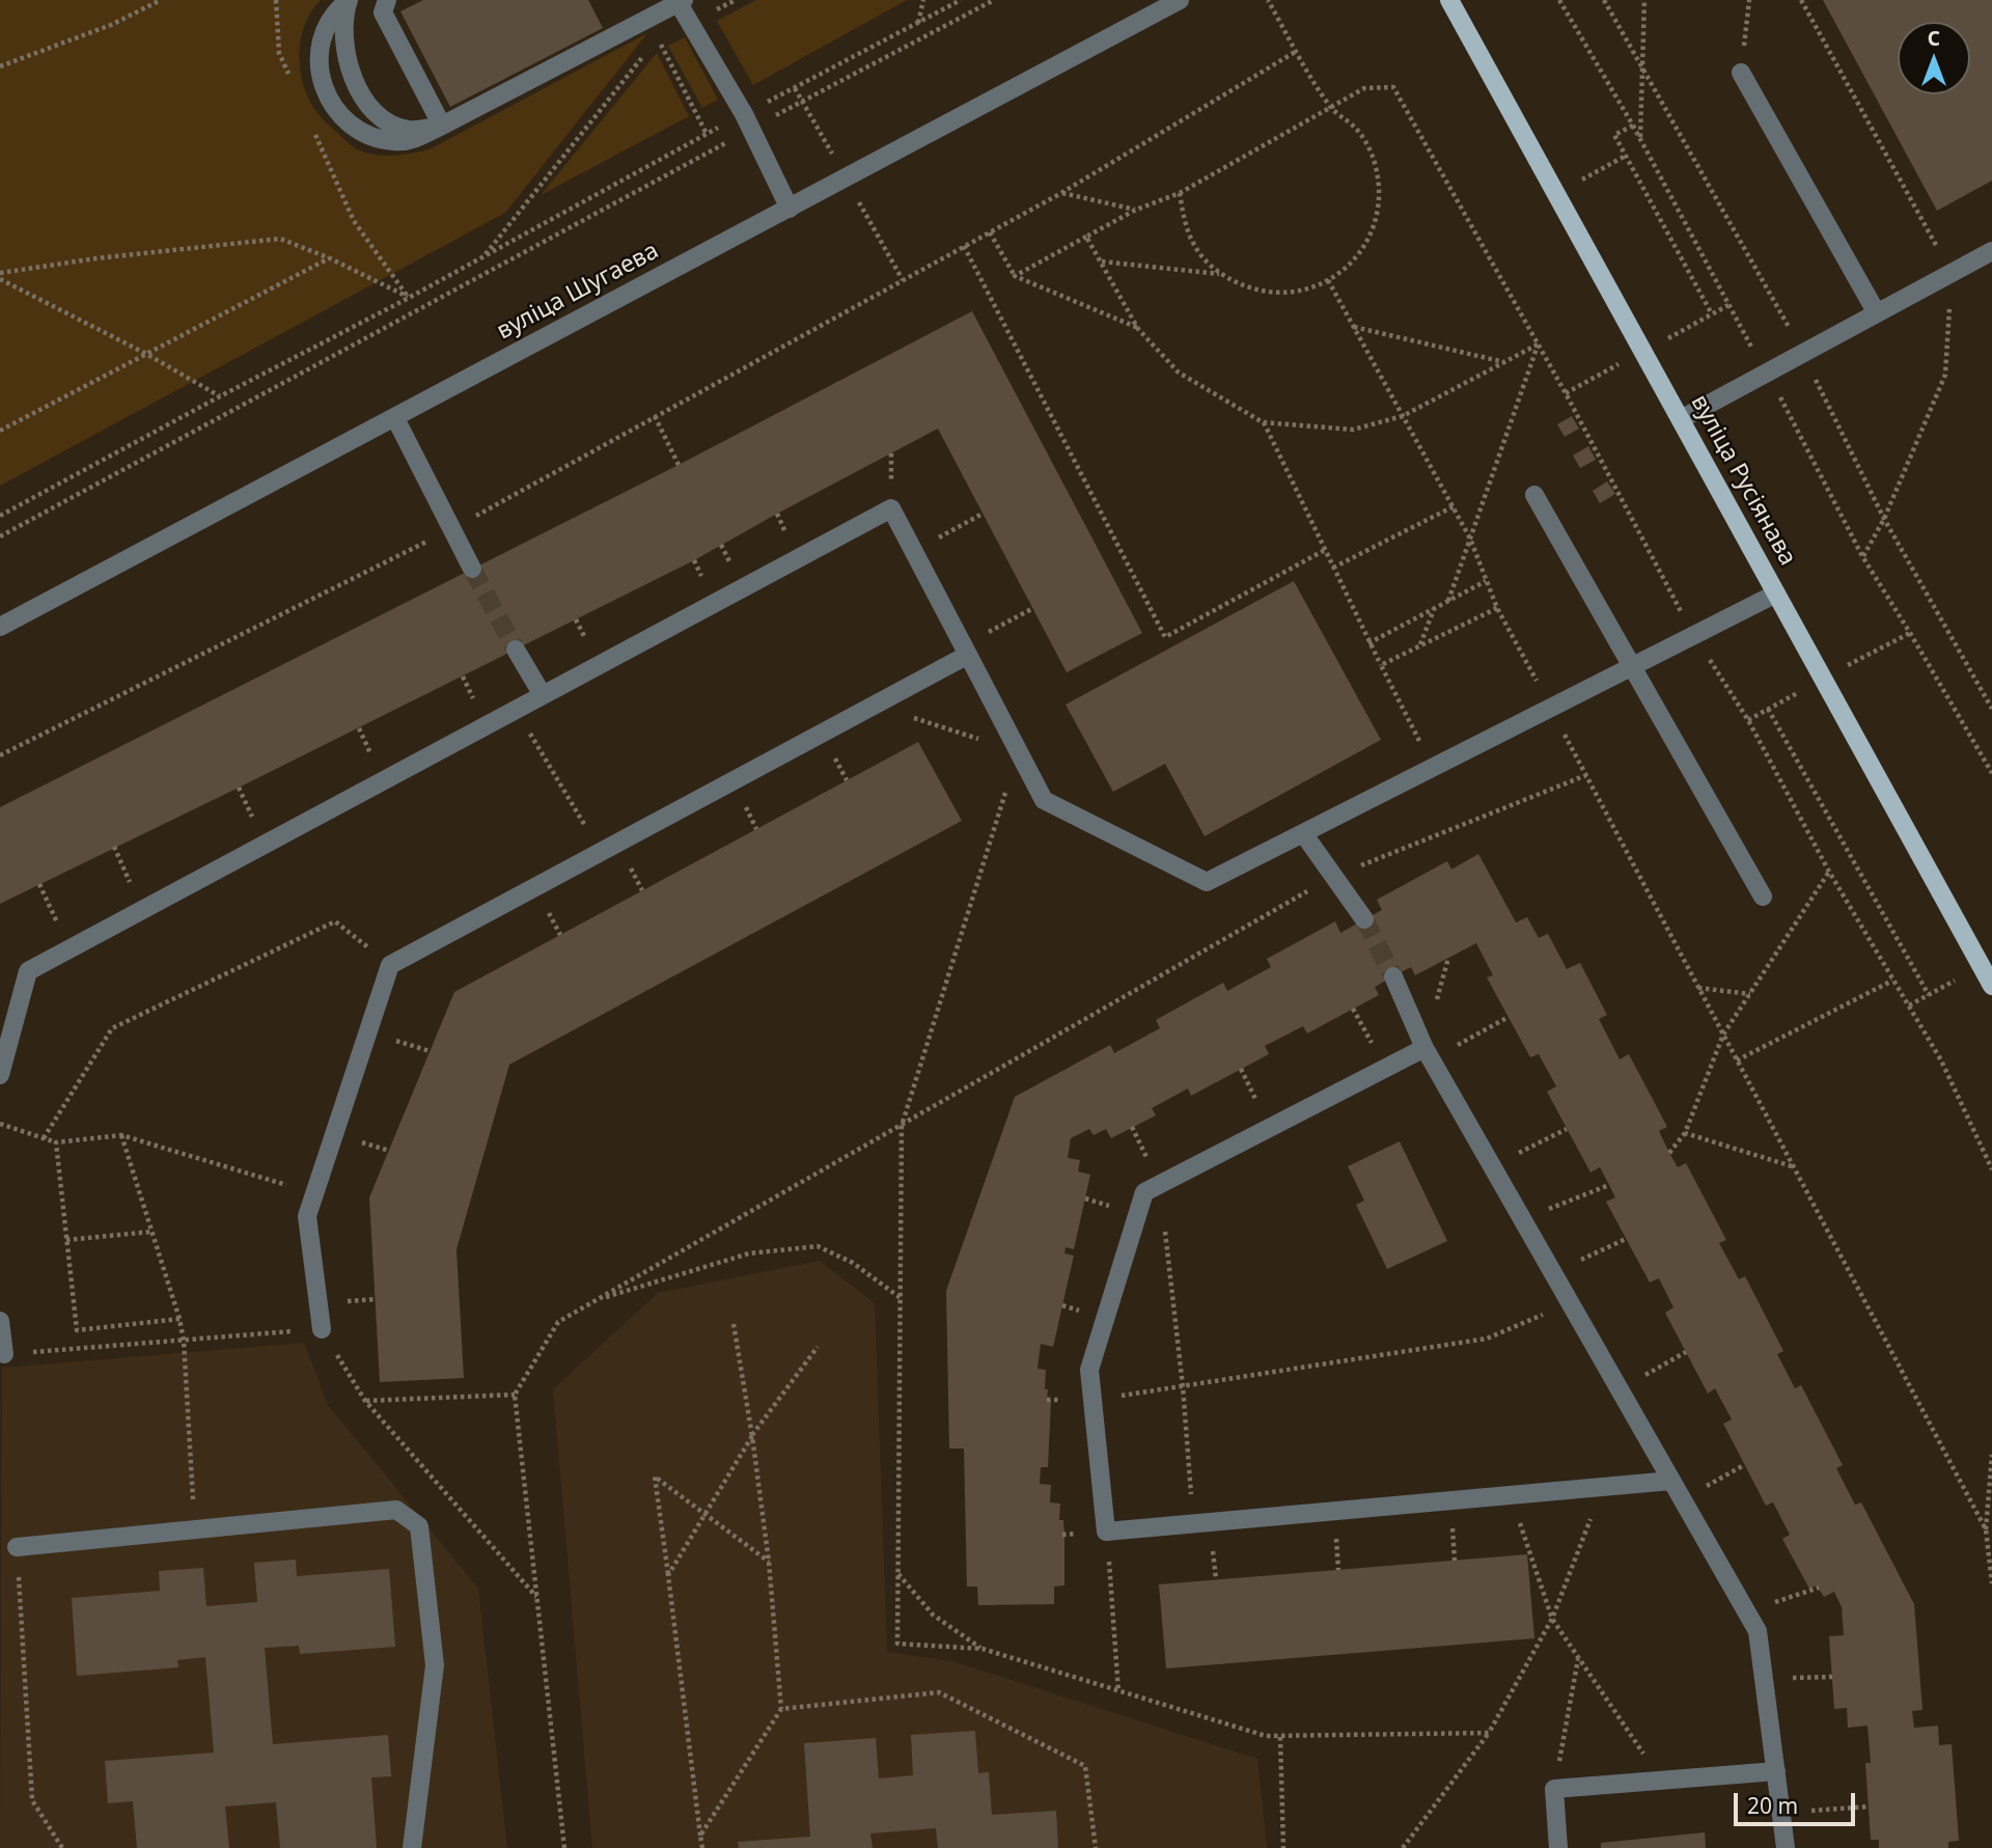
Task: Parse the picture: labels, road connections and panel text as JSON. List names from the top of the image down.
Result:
{
  "streets": {
    "main road": ["вуліца Русіянава"],
    "street": ["вуліца Шугаева"]
  },
  "scale_bar": "20 m",
  "north": "top"
}
